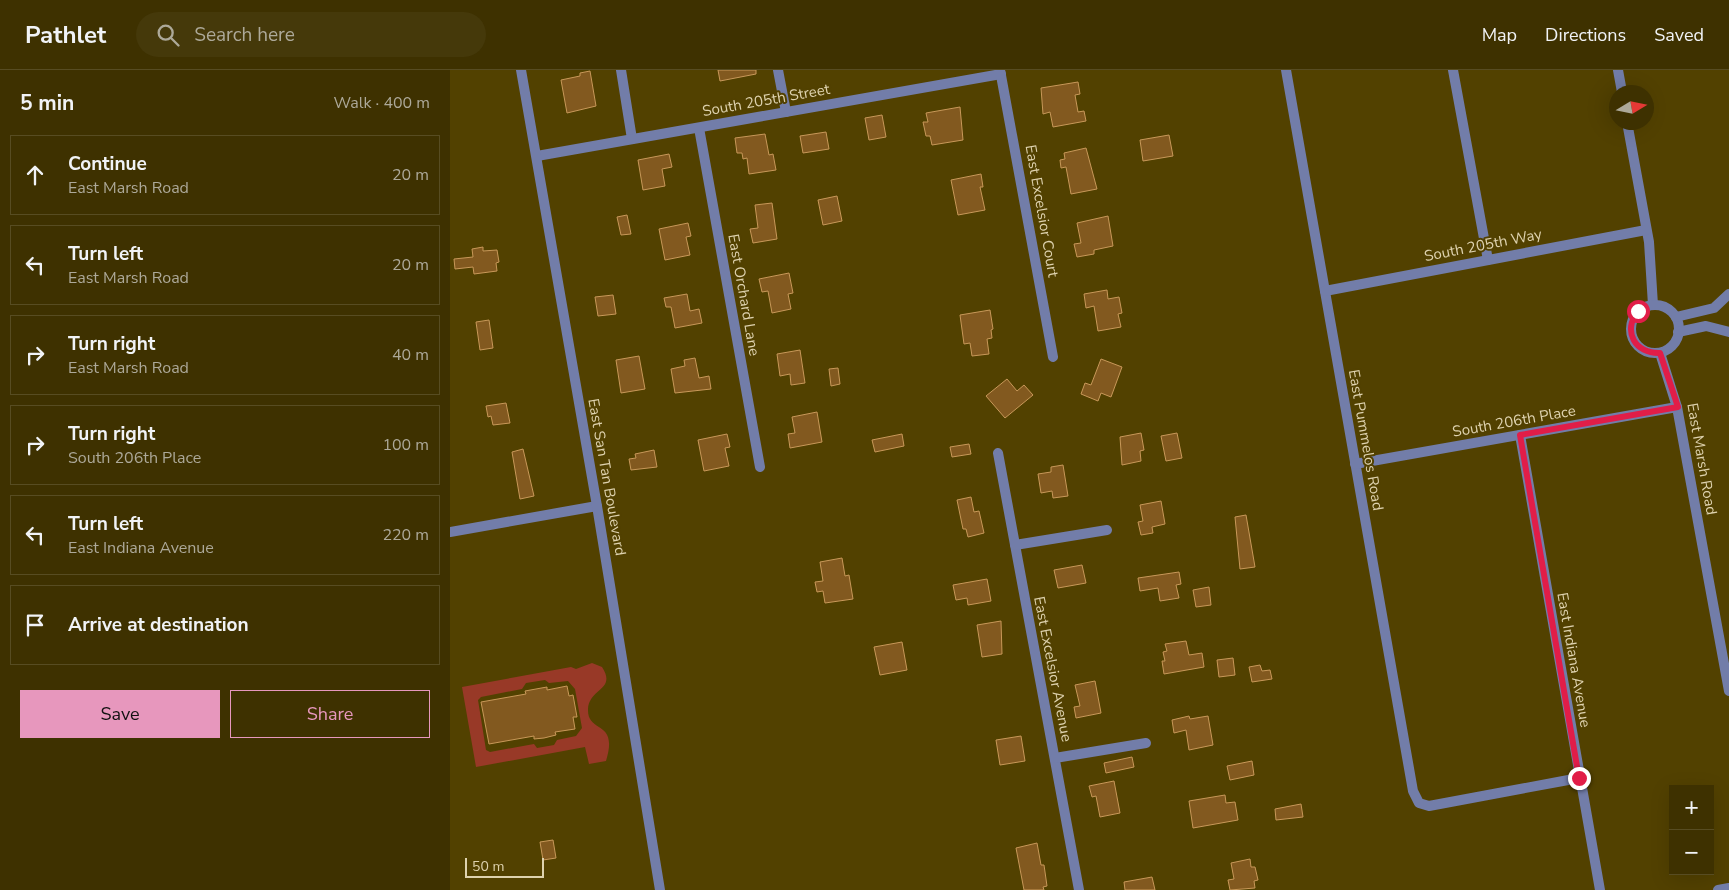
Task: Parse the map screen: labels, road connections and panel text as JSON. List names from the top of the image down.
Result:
{
  "streets": {
    "street": [
      "South 205th Street",
      "East Excelsior Court",
      "South 205th Way",
      "East Orchard Lane",
      "South 206th Place",
      "East Pummelos Road",
      "East Marsh Road",
      "East San Tan Boulevard",
      "East Indiana Avenue",
      "East Excelsior Avenue"
    ]
  },
  "crossings": [
    ["South 205th Street", "East Excelsior Court"],
    ["South 205th Street", "East Orchard Lane"],
    ["South 205th Street", "East San Tan Boulevard"],
    ["South 205th Way", "East Pummelos Road"],
    ["South 206th Place", "East Pummelos Road"],
    ["South 206th Place", "East Marsh Road"],
    ["South 206th Place", "East Indiana Avenue"],
    ["East Pummelos Road", "East Indiana Avenue"]
  ],
  "scale_bar": "50 m",
  "north": "right",
  "page": {
    "header": "Pathlet",
    "search": "Search here",
    "nav": ["Map", "Directions", "Saved"],
    "heading": ["5 min", "Walk · 400 m"],
    "list": [
      ["Continue", "East Marsh Road", "20 m"],
      ["Turn left", "East Marsh Road", "20 m"],
      ["Turn right", "East Marsh Road", "40 m"],
      ["Turn right", "South 206th Place", "100 m"],
      ["Turn left", "East Indiana Avenue", "220 m"],
      "Arrive at destination"
    ],
    "buttons": ["Save", "Share"],
    "map_buttons": ["+", "−"],
    "scale": "50 m"
  }
}
